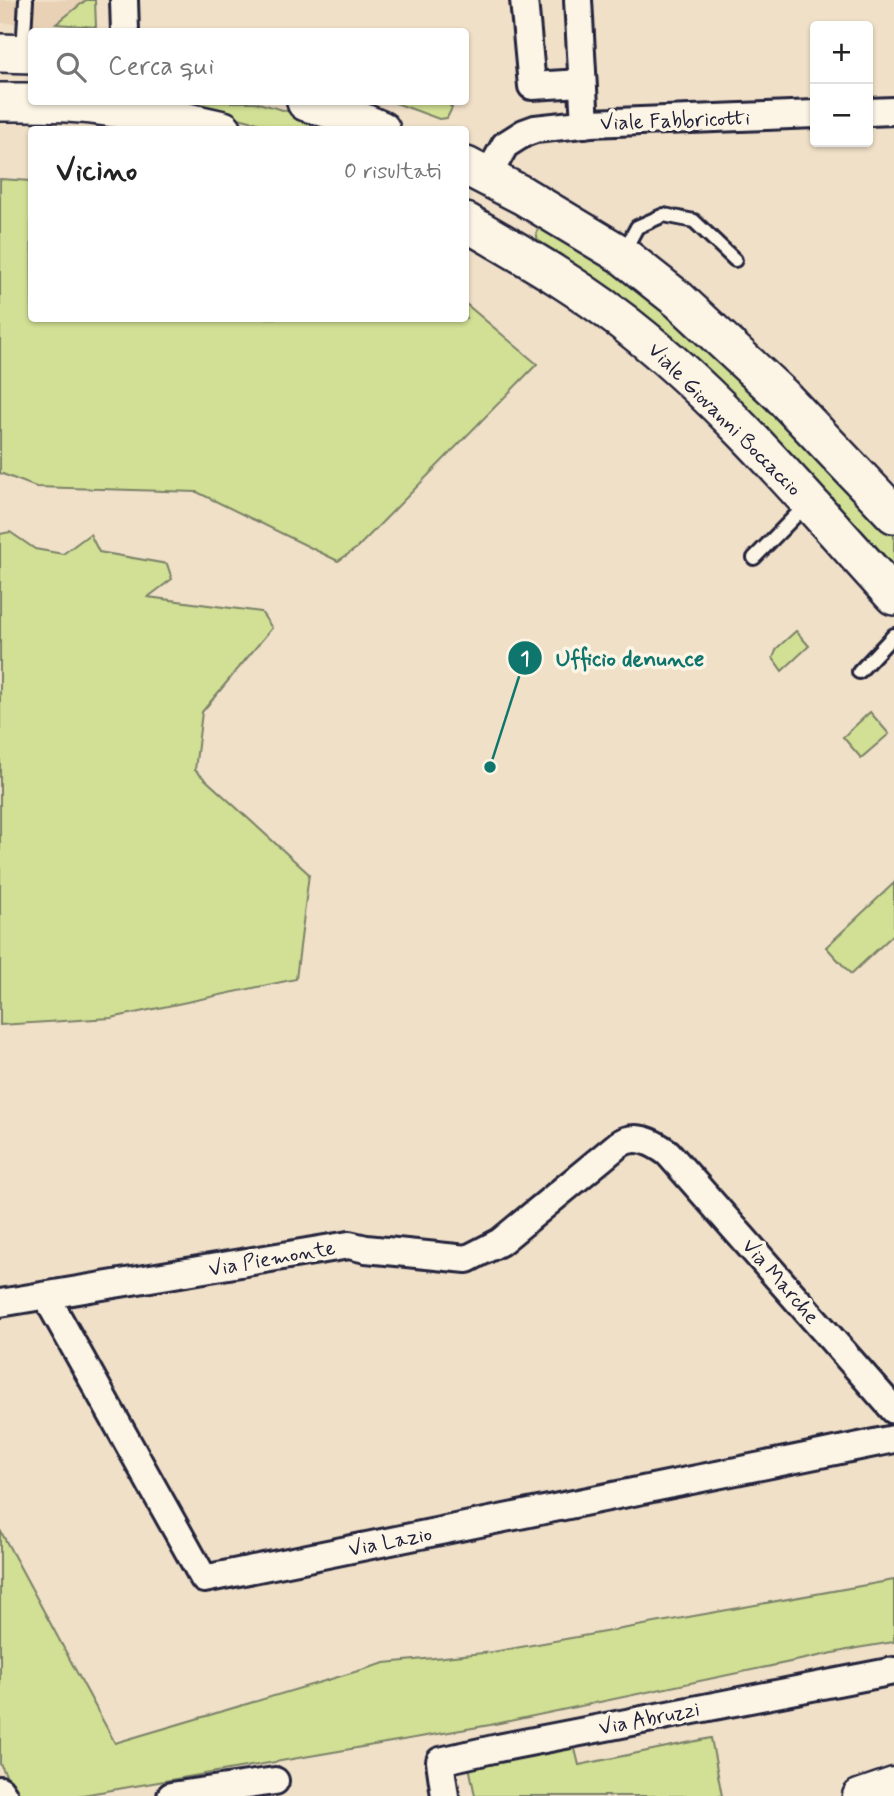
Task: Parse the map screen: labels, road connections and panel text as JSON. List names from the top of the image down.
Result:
{
  "streets": {
    "main road": ["Viale Giovanni Boccaccio"],
    "street": [
      "Viale Fabbricotti",
      "Via Piemonte",
      "Via Marche",
      "Via Lazio",
      "Via Abruzzi"
    ]
  },
  "crossings": [
    ["Via Piemonte", "Via Marche"],
    ["Via Piemonte", "Via Lazio"]
  ],
  "places": ["Ufficio denunce"],
  "page": {
    "map_buttons": ["+", "−"],
    "search": "Cerca qui",
    "heading": ["Vicino", "0 risultati"]
  }
}
